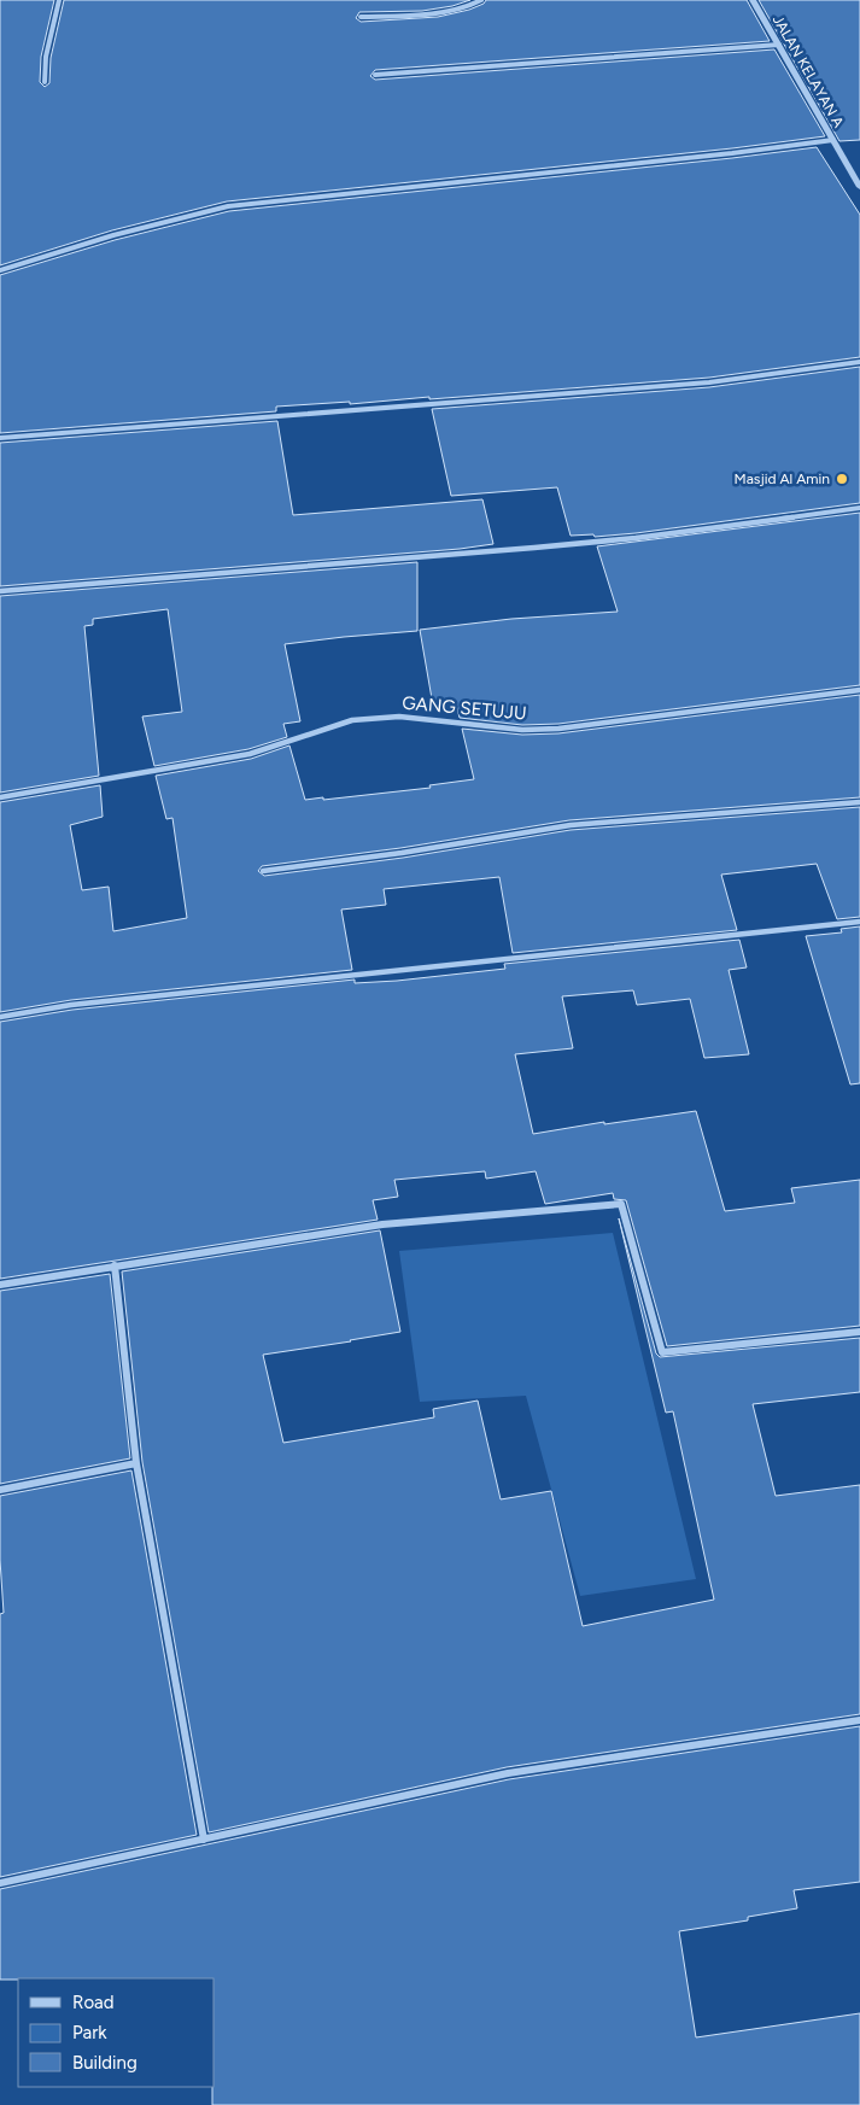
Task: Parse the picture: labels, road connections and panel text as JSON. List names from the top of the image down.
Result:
{
  "streets": {
    "street": ["JALAN KELAYAN A", "GANG SETUJU"]
  },
  "places": ["Masjid Al Amin"],
  "legend": ["Road", "Park", "Building"]
}
